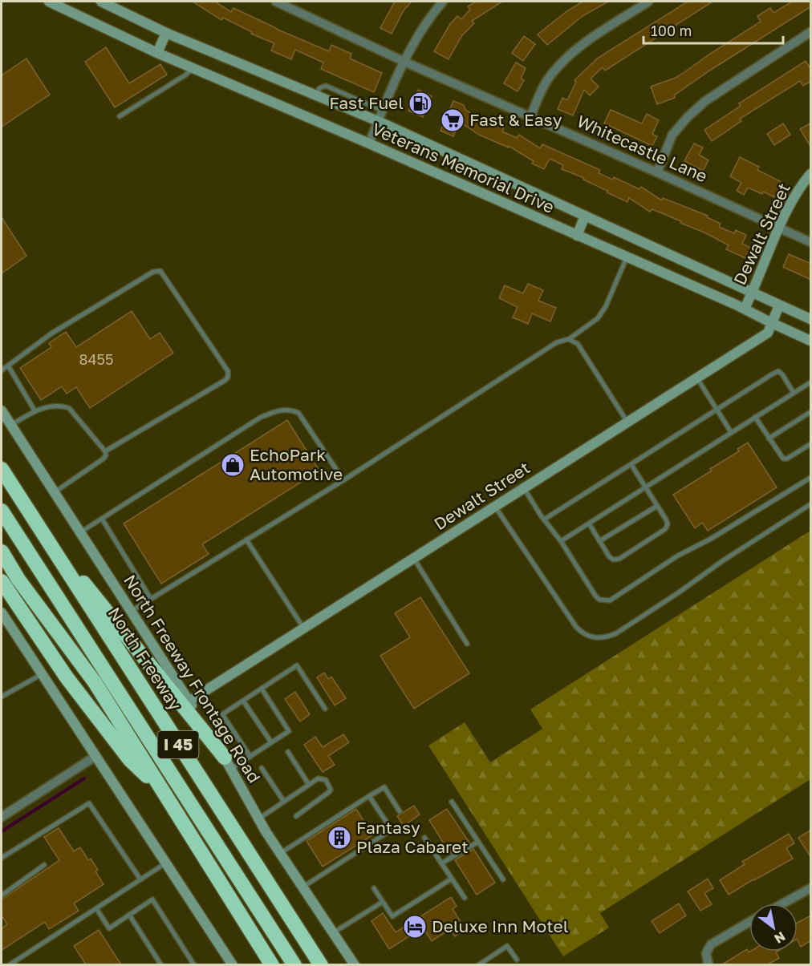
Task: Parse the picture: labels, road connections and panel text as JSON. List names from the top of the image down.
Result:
{
  "streets": {
    "highway": ["North Freeway", "I 45"],
    "main road": ["Veterans Memorial Drive", "Dewalt Street", "North Freeway Frontage Road"],
    "street": ["Whitecastle Lane"]
  },
  "crossings": [
    ["Whitecastle Lane", "Dewalt Street"],
    ["Veterans Memorial Drive", "Dewalt Street"],
    ["Dewalt Street", "North Freeway Frontage Road"]
  ],
  "places": {
    "fuel station": ["Fast Fuel"],
    "supermarket": ["Fast & Easy"],
    "shop": ["EchoPark Automotive"],
    "building": ["Fantasy Plaza Cabaret"],
    "hotel": ["Deluxe Inn Motel"]
  },
  "house_numbers": ["8455"],
  "scale_bar": "100 m",
  "north": "bottom right"
}
